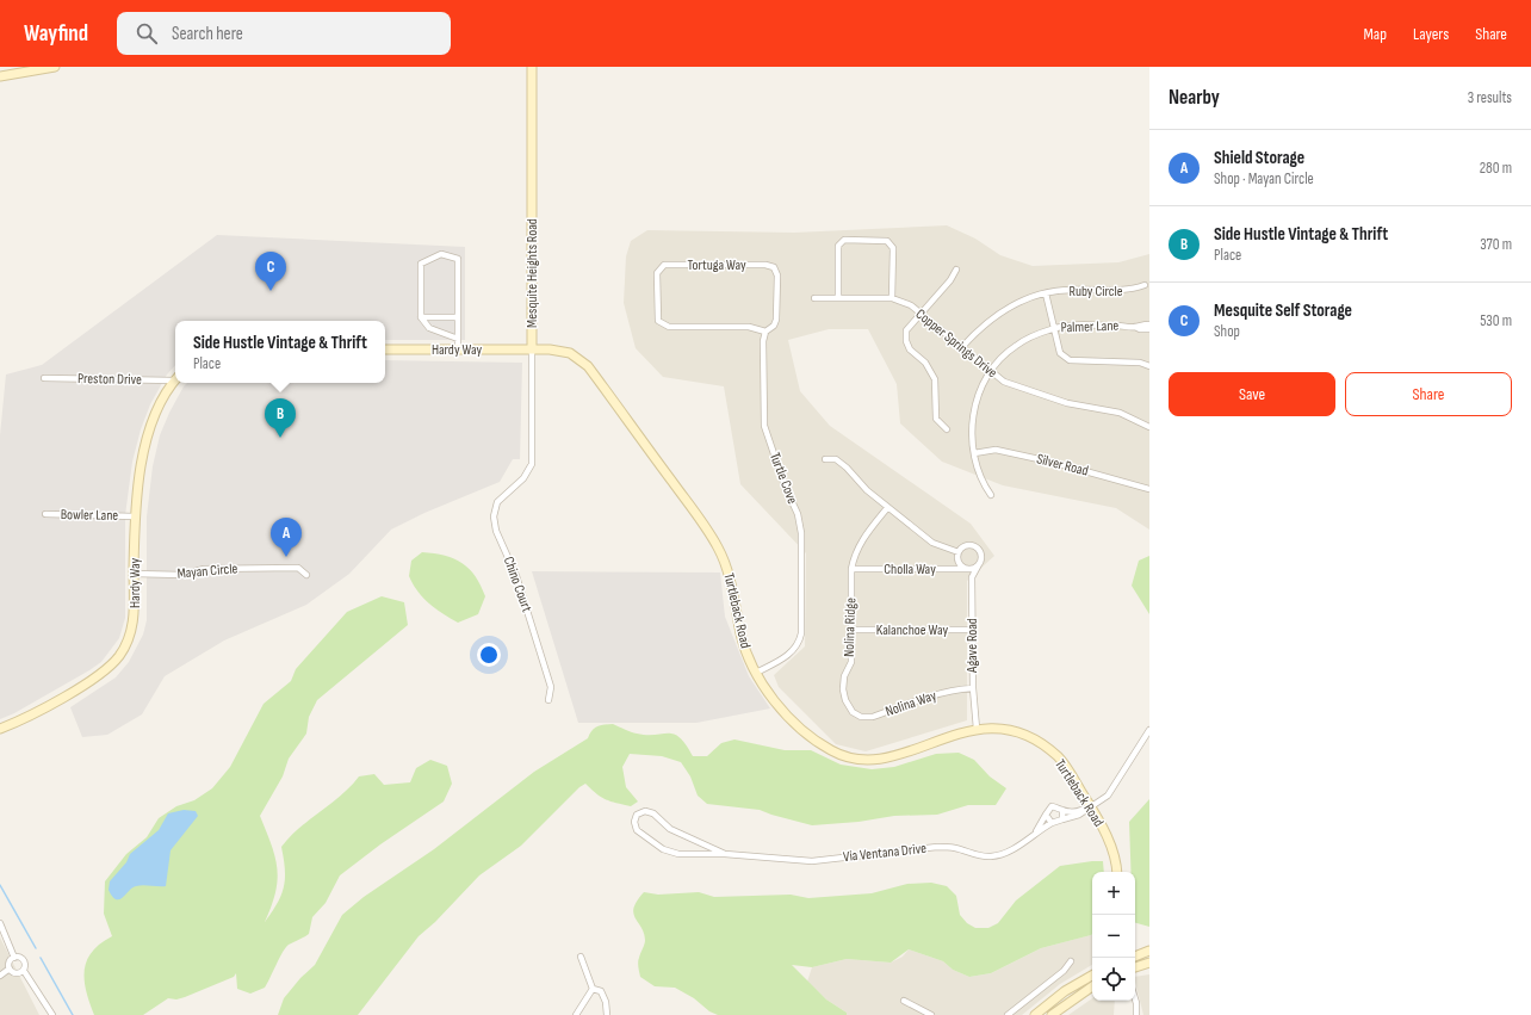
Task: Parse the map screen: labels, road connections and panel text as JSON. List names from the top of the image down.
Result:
{
  "streets": {
    "main road": ["Mesquite Heights Road", "Hardy Way", "Turtleback Road"],
    "street": [
      "Tortuga Way",
      "Ruby Circle",
      "Palmer Lane",
      "Copper Springs Drive",
      "Preston Drive",
      "Silver Road",
      "Turtle Cove",
      "Bowler Lane",
      "Cholla Way",
      "Mayan Circle",
      "Chino Court",
      "Nolina Ridge",
      "Kalanchoe Way",
      "Agave Road",
      "Nolina Way",
      "Via Ventana Drive"
    ]
  },
  "crossings": [
    ["Tortuga Way", "Turtle Cove"],
    ["Mesquite Heights Road", "Hardy Way"],
    ["Mesquite Heights Road", "Chino Court"],
    ["Mesquite Heights Road", "Turtleback Road"],
    ["Ruby Circle", "Copper Springs Drive"],
    ["Palmer Lane", "Copper Springs Drive"],
    ["Palmer Lane", "Silver Road"],
    ["Hardy Way", "Bowler Lane"],
    ["Hardy Way", "Mayan Circle"],
    ["Hardy Way", "Turtleback Road"],
    ["Turtle Cove", "Turtleback Road"],
    ["Cholla Way", "Nolina Ridge"],
    ["Cholla Way", "Agave Road"],
    ["Turtleback Road", "Agave Road"],
    ["Nolina Ridge", "Kalanchoe Way"],
    ["Nolina Ridge", "Nolina Way"],
    ["Kalanchoe Way", "Agave Road"],
    ["Agave Road", "Nolina Way"]
  ],
  "page": {
    "header": "Wayfind",
    "search": "Search here",
    "nav": ["Map", "Layers", "Share"],
    "heading": ["Nearby", "3 results"],
    "list": [
      {
        "mark": "A",
        "name": "Shield Storage",
        "note": "Shop · Mayan Circle",
        "value": "280 m"
      },
      {
        "mark": "B",
        "name": "Side Hustle Vintage & Thrift",
        "note": "Place",
        "value": "370 m"
      },
      {
        "mark": "C",
        "name": "Mesquite Self Storage",
        "note": "Shop",
        "value": "530 m"
      }
    ],
    "pins": ["C", "B", "A"],
    "popup": ["Side Hustle Vintage & Thrift", "Place"],
    "buttons": ["Save", "Share"],
    "map_buttons": ["+", "−"]
  }
}
